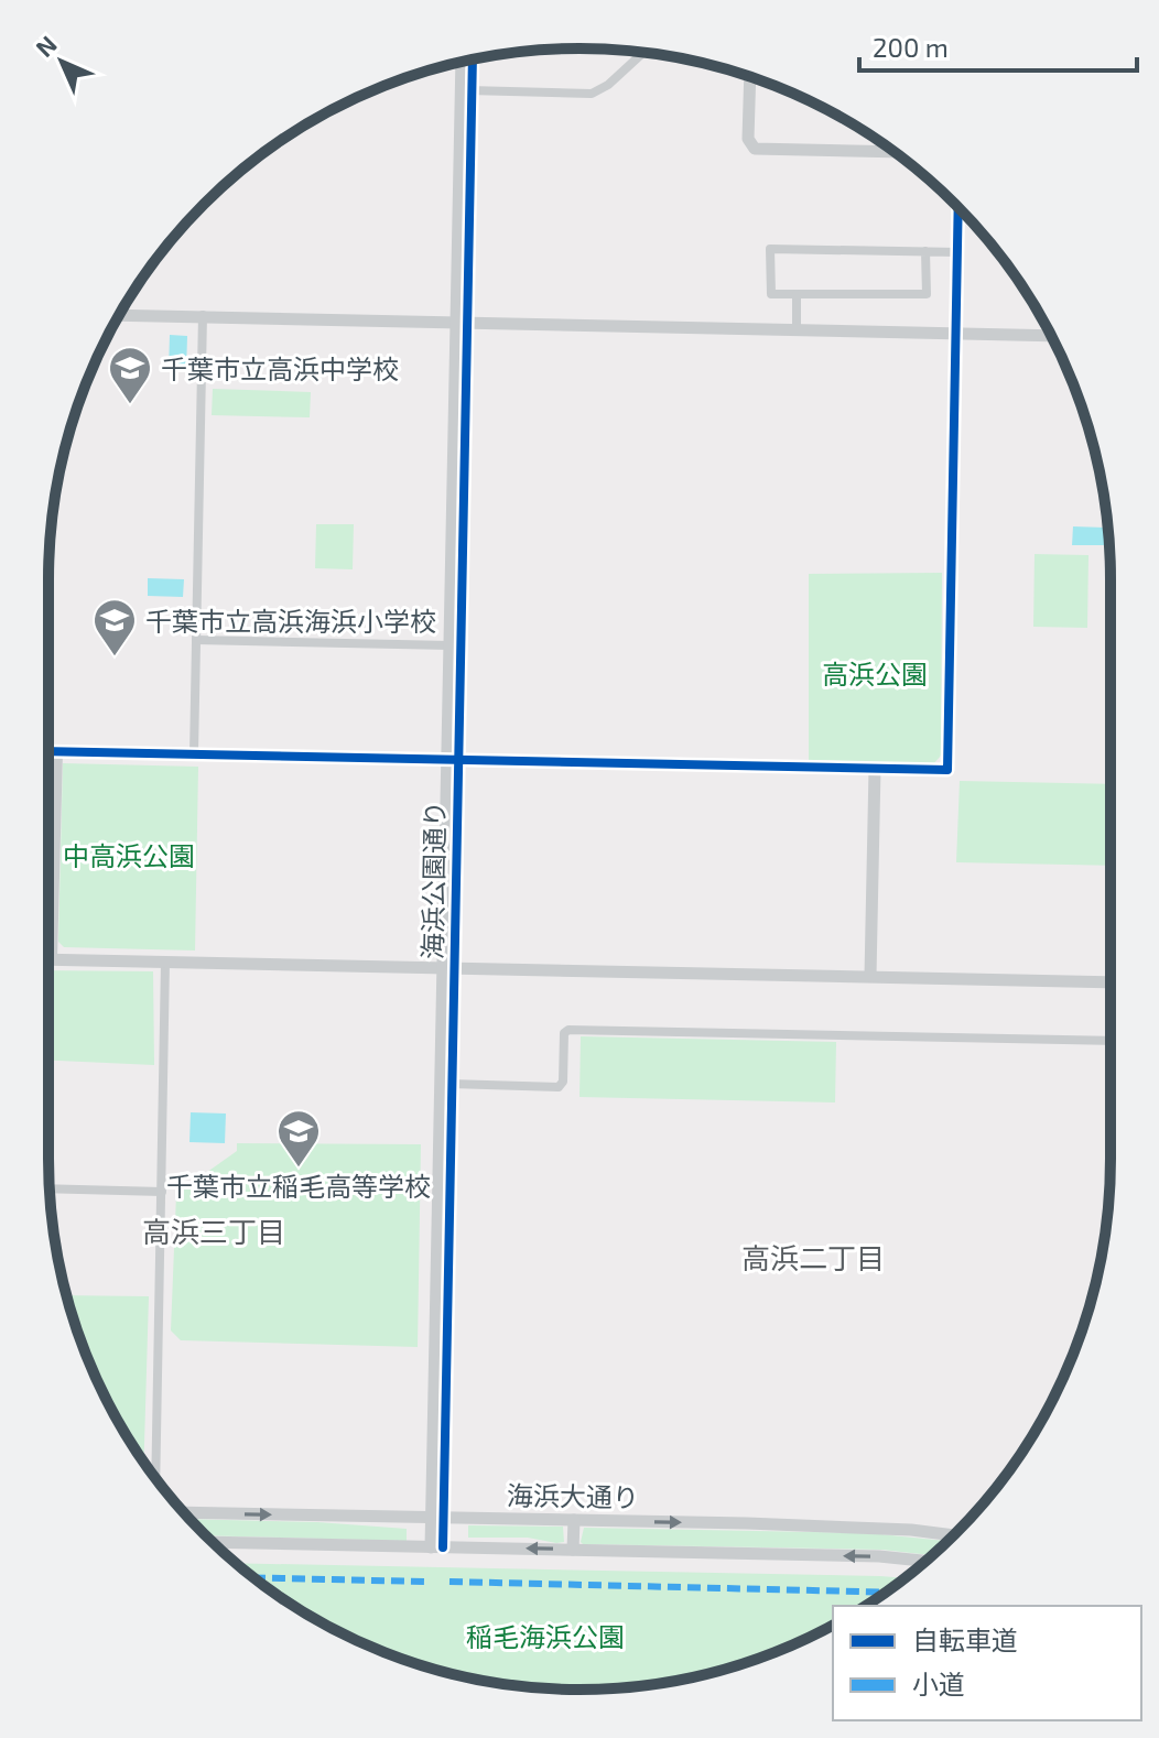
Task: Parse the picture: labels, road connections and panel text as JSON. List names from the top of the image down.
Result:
{
  "streets": {
    "street": ["海浜公園通り", "海浜大通り"]
  },
  "crossings": [
    ["海浜公園通り", "海浜大通り"]
  ],
  "districts": ["高浜三丁目", "高浜二丁目"],
  "parks": ["高浜公園", "中高浜公園", "稲毛海浜公園"],
  "places": {
    "school or university": ["千葉市立高浜中学校", "千葉市立高浜海浜小学校", "千葉市立稲毛高等学校"]
  },
  "legend": ["自転車道", "小道"],
  "scale_bar": "200 m",
  "north": "top left"
}
